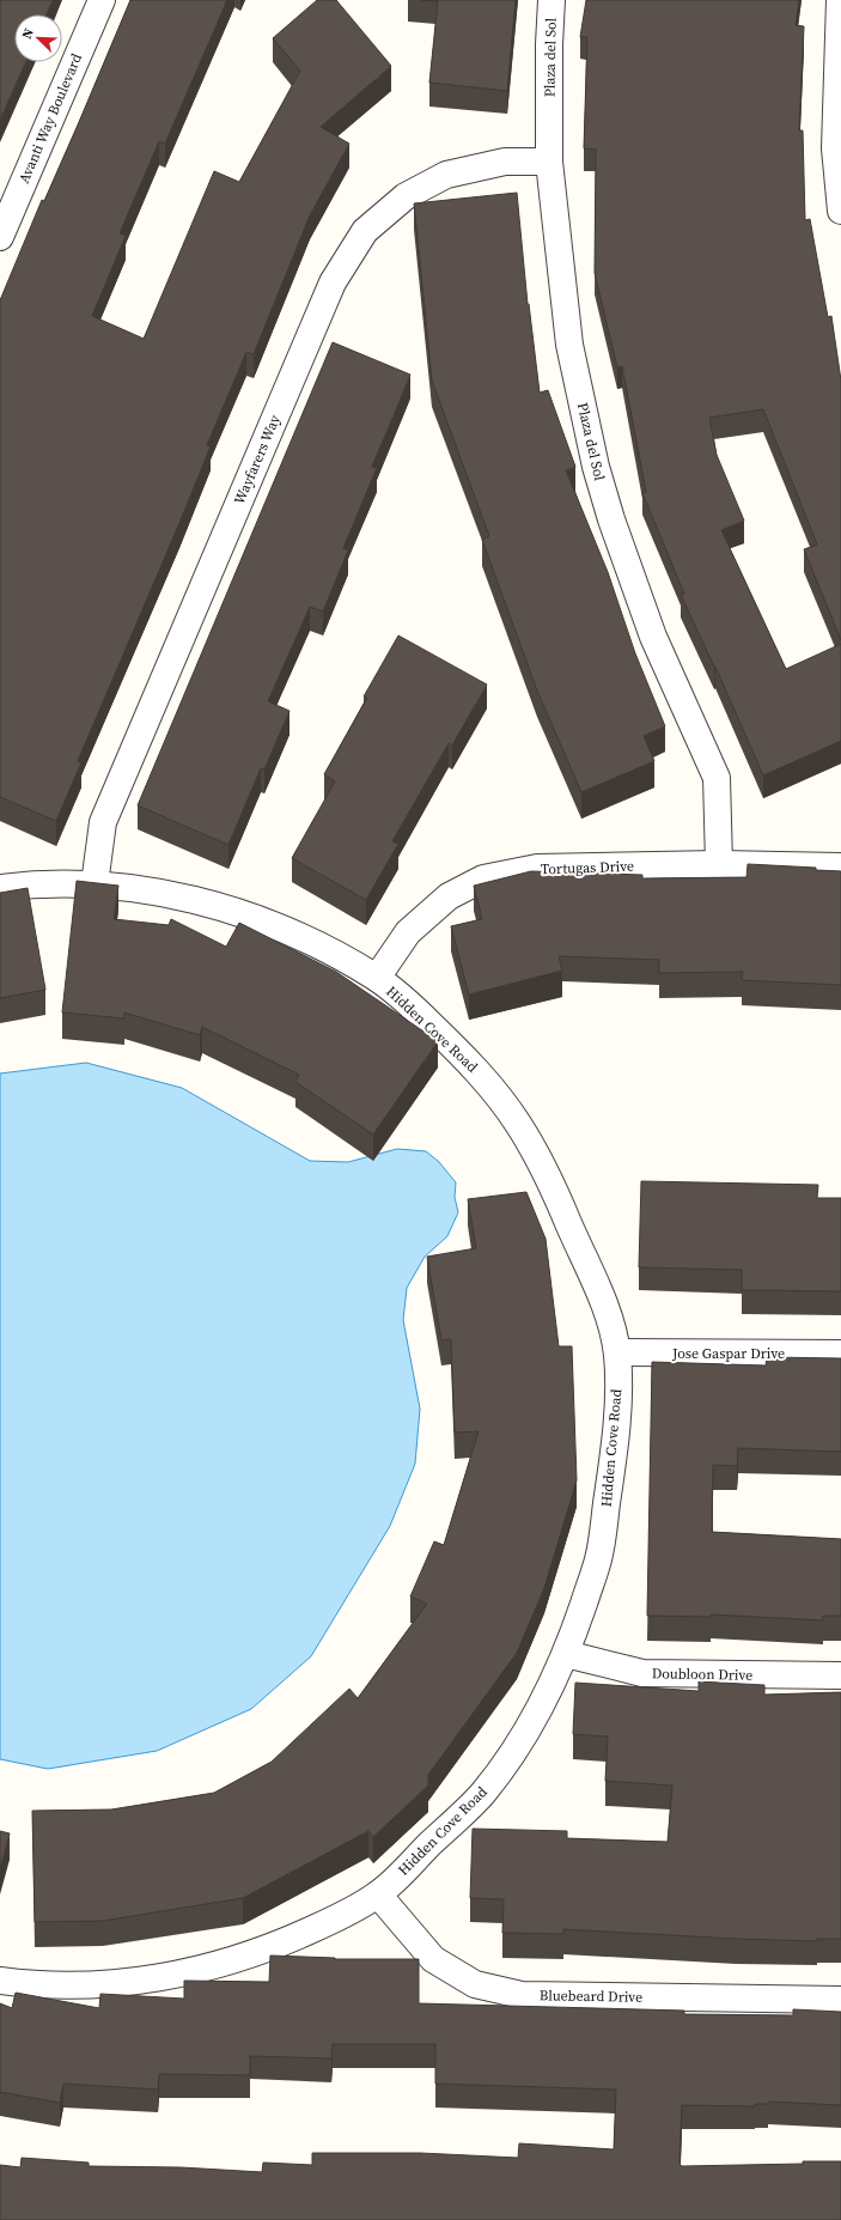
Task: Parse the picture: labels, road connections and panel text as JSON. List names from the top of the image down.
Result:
{
  "streets": {
    "street": [
      "Plaza del Sol",
      "Avanti Way Boulevard",
      "Wayfarers Way",
      "Tortugas Drive",
      "Hidden Cove Road",
      "Jose Gaspar Drive",
      "Doubloon Drive",
      "Bluebeard Drive"
    ]
  },
  "crossings": [
    ["Plaza del Sol", "Wayfarers Way"],
    ["Plaza del Sol", "Tortugas Drive"],
    ["Wayfarers Way", "Hidden Cove Road"],
    ["Tortugas Drive", "Hidden Cove Road"],
    ["Hidden Cove Road", "Jose Gaspar Drive"],
    ["Hidden Cove Road", "Doubloon Drive"],
    ["Hidden Cove Road", "Bluebeard Drive"]
  ],
  "north": "top left"
}
